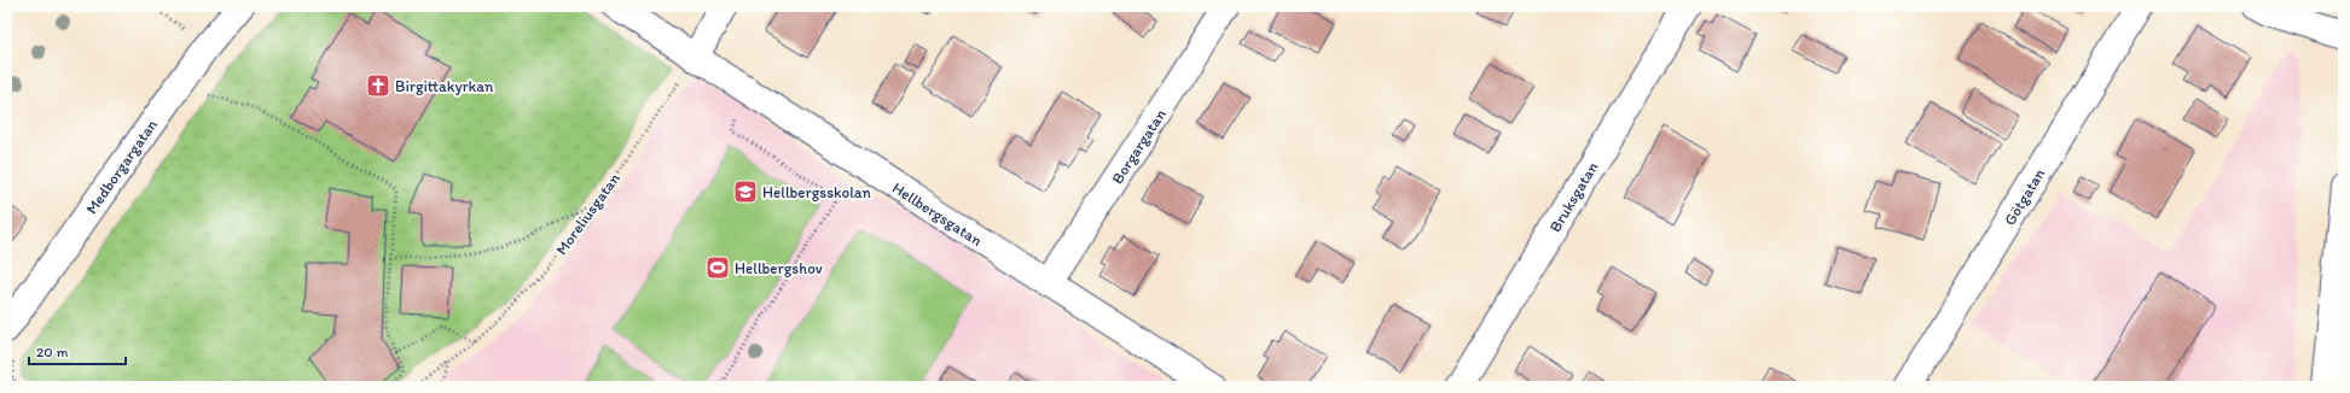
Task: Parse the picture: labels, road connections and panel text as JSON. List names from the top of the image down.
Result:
{
  "streets": {
    "street": [
      "Borgargatan",
      "Medborgargatan",
      "Bruksgatan",
      "Götgatan",
      "Hellbergsgatan"
    ],
    "path": ["Moreliusgatan"]
  },
  "crossings": [
    ["Borgargatan", "Hellbergsgatan"],
    ["Moreliusgatan", "Hellbergsgatan"]
  ],
  "places": {
    "church": ["Birgittakyrkan"],
    "school or university": ["Hellbergsskolan"],
    "sports": ["Hellbergshov"]
  },
  "scale_bar": "20 m"
}
